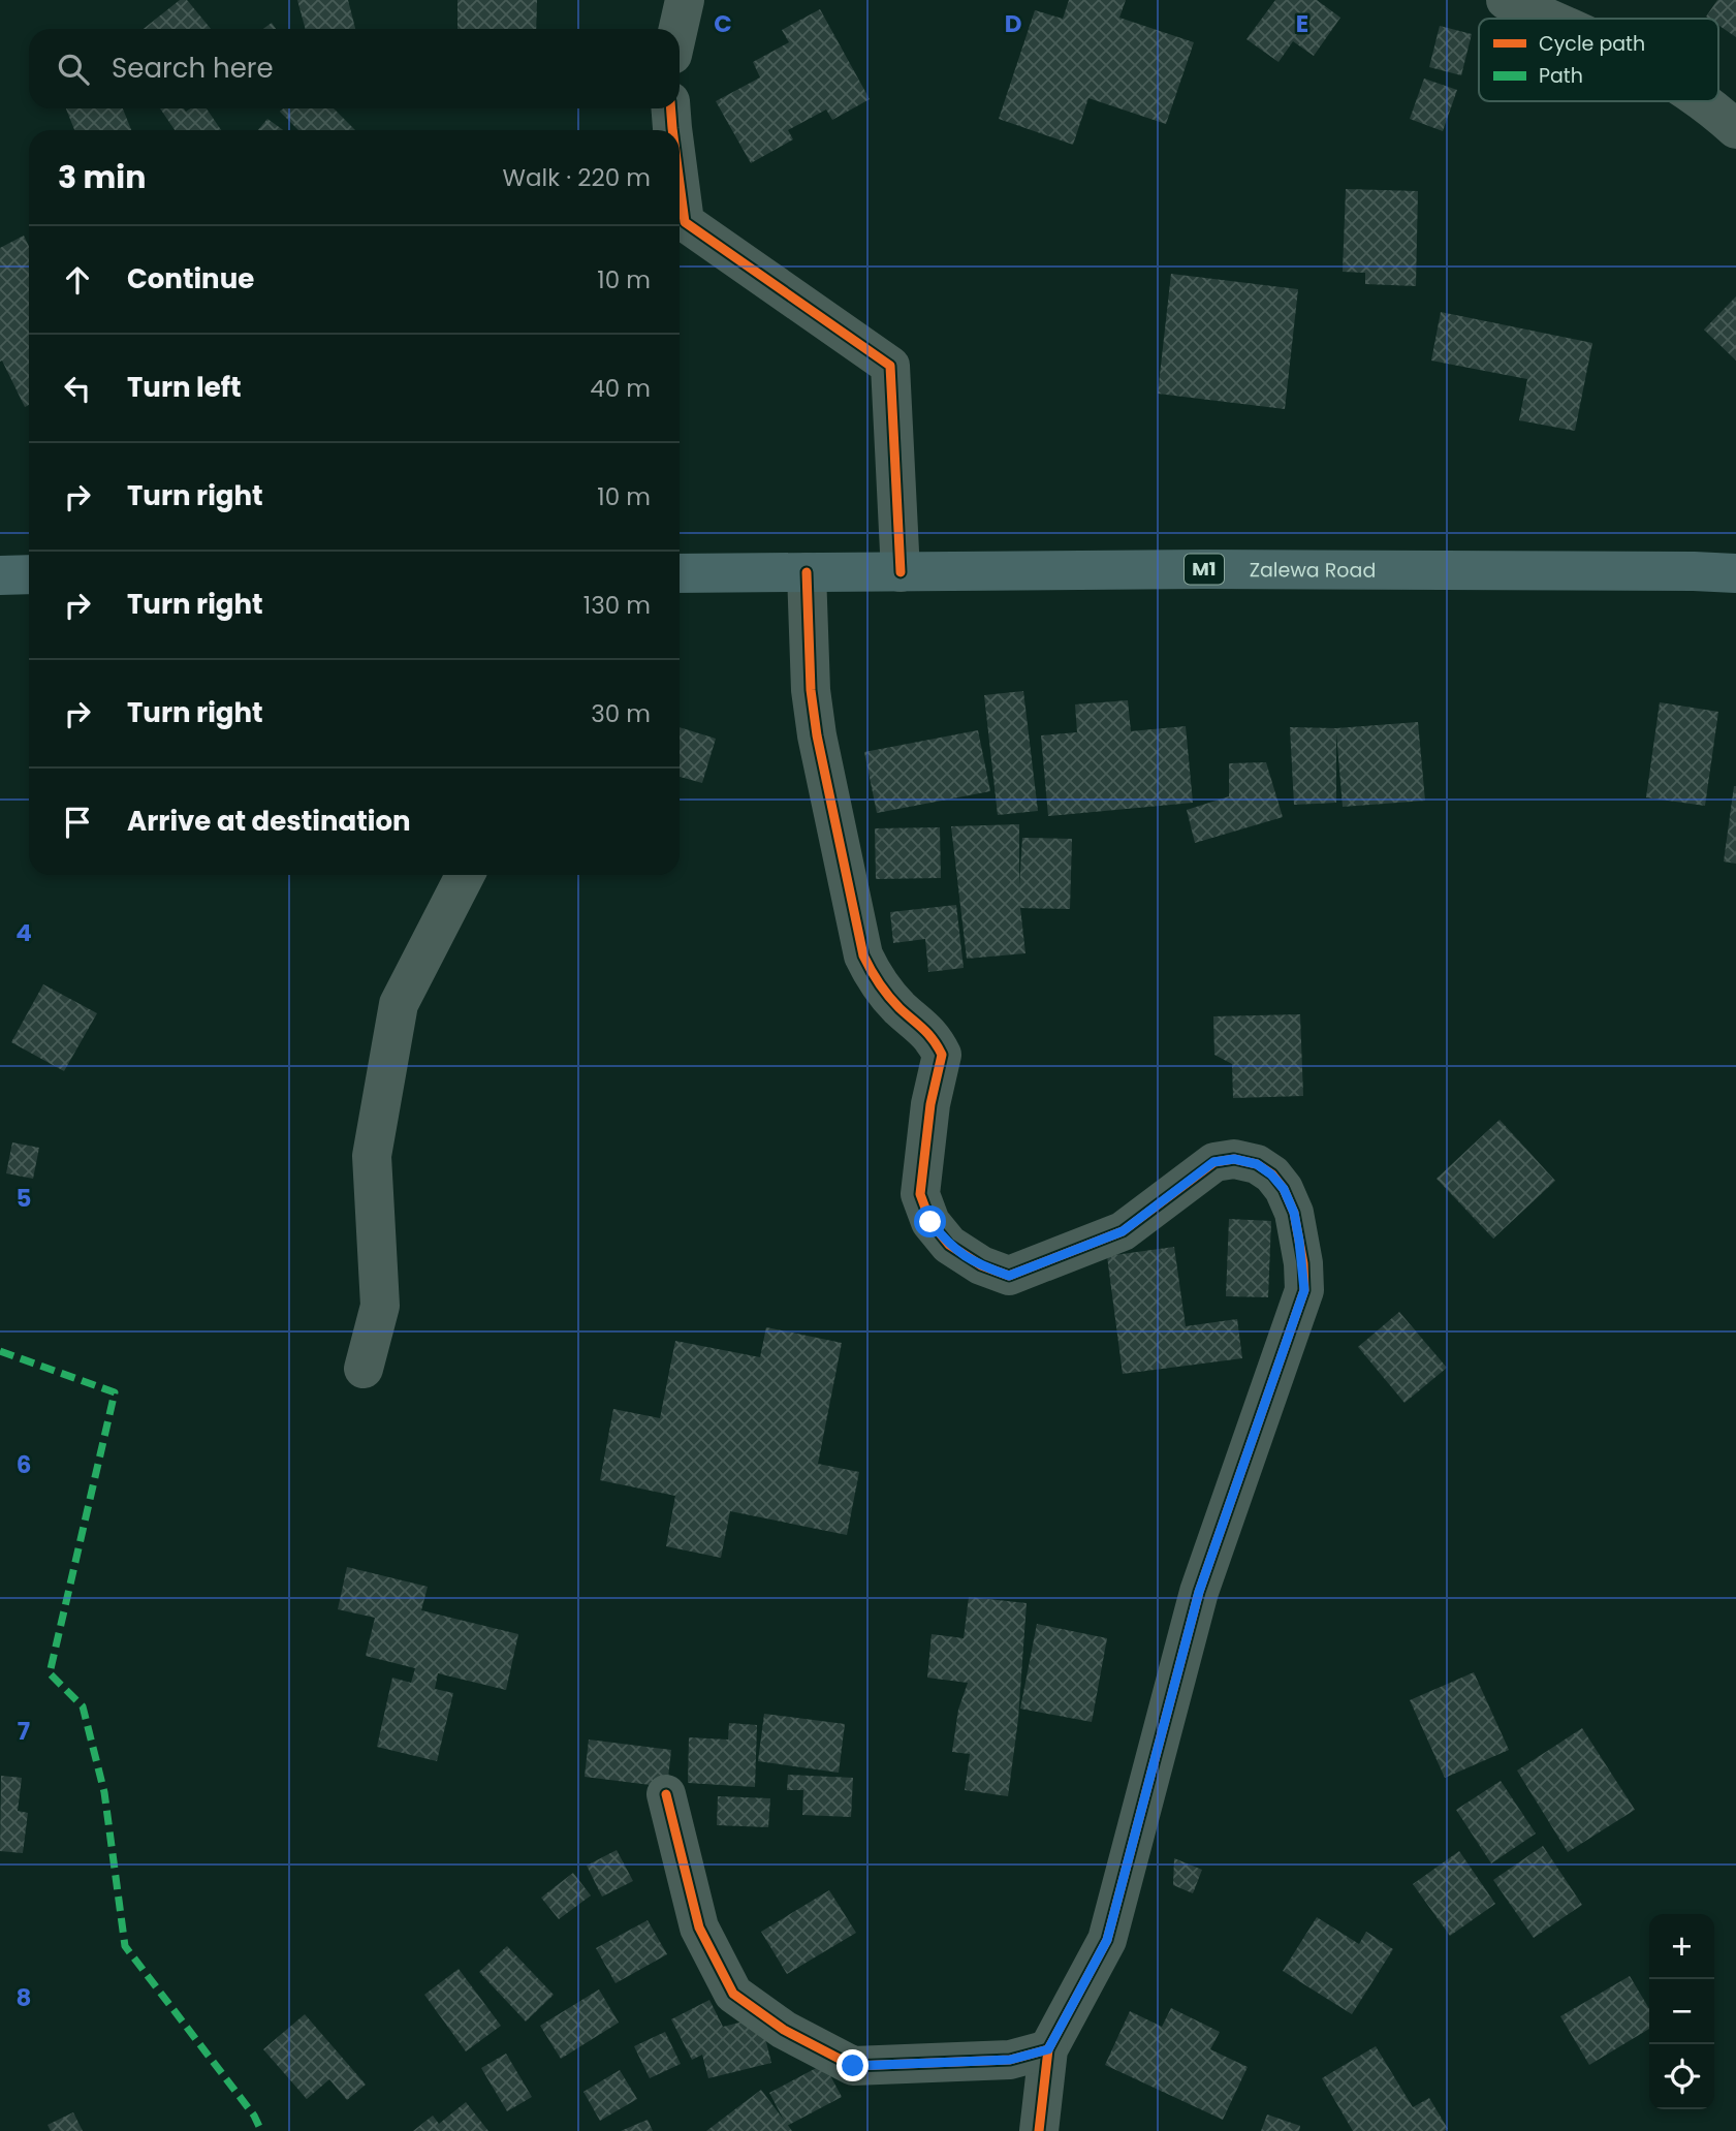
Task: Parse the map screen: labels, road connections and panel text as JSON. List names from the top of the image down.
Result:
{
  "streets": {
    "highway": ["M1", "Zalewa Road"]
  },
  "legend": ["Cycle path", "Path"],
  "page": {
    "search": "Search here",
    "heading": ["3 min", "Walk · 220 m"],
    "list": [
      ["Continue", "10 m"],
      ["Turn left", "40 m"],
      ["Turn right", "10 m"],
      ["Turn right", "130 m"],
      ["Turn right", "30 m"],
      "Arrive at destination"
    ],
    "map_buttons": ["+", "−"]
  },
  "grid": {
    "columns": ["C", "D", "E"],
    "rows": [
      "4",
      "5",
      "6",
      "7",
      "8"
    ]
  }
}
